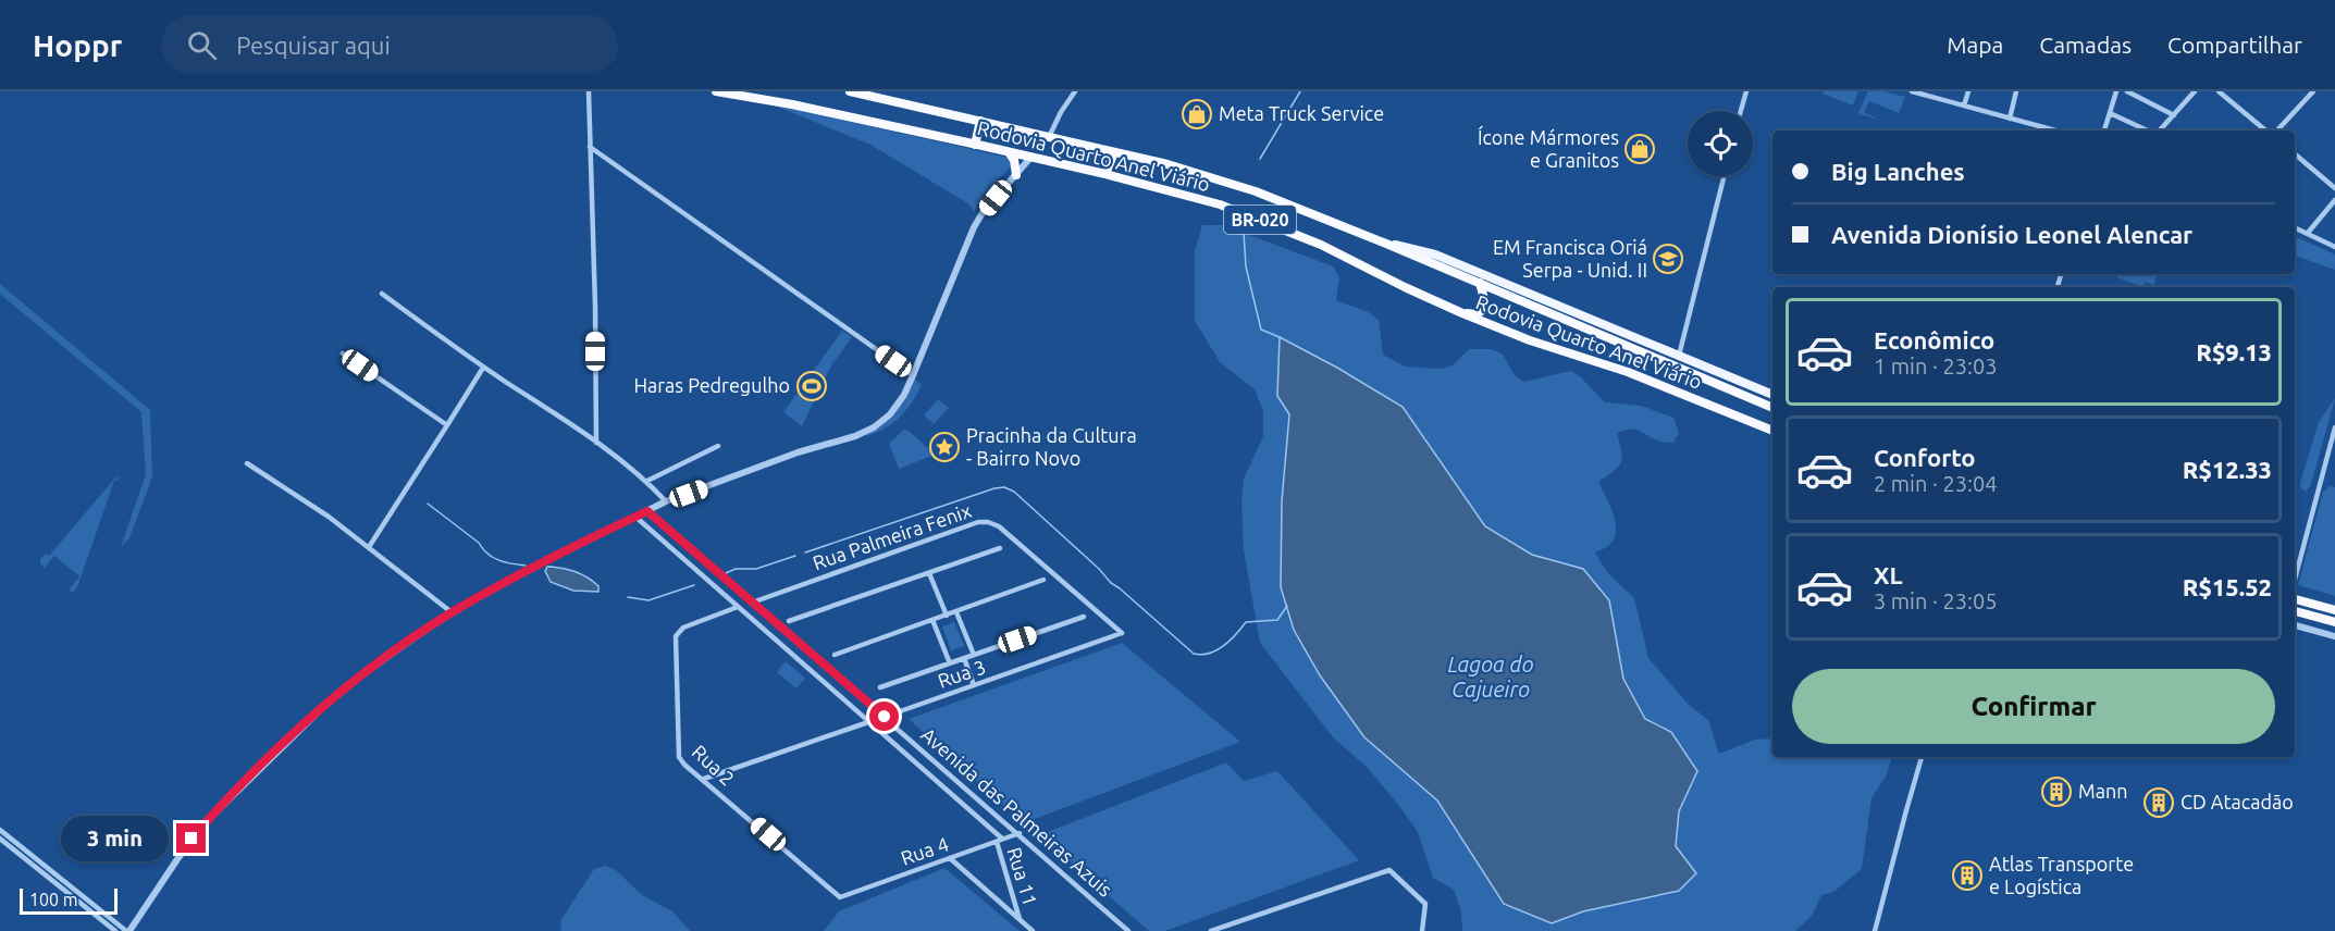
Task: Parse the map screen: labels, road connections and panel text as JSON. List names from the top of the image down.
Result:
{
  "streets": {
    "highway": ["Rodovia Quarto Anel Viário", "BR-020"],
    "street": [
      "Rua Palmeira Fenix",
      "Rua 3",
      "Rua 2",
      "Avenida das Palmeiras Azuis",
      "Rua 4",
      "Rua 11"
    ]
  },
  "crossings": [
    ["Rodovia Quarto Anel Viário", "BR-020"],
    ["Rua Palmeira Fenix", "Rua 3"],
    ["Rua Palmeira Fenix", "Avenida das Palmeiras Azuis"],
    ["Rua 3", "Avenida das Palmeiras Azuis"],
    ["Rua 2", "Avenida das Palmeiras Azuis"],
    ["Rua 2", "Rua 4"],
    ["Avenida das Palmeiras Azuis", "Rua 4"],
    ["Avenida das Palmeiras Azuis", "Rua 11"],
    ["Rua 4", "Rua 11"]
  ],
  "water": ["Lagoa do Cajueiro"],
  "places": {
    "shop": ["Meta Truck Service", "Ícone Mármores e Granitos"],
    "school or university": ["EM Francisca Oriá Serpa - Unid. II"],
    "sports": ["Haras Pedregulho"],
    "place": ["Pracinha da Cultura - Bairro Novo"],
    "building": ["Mann", "CD Atacadão", "Atlas Transporte e Logística"]
  },
  "scale_bar": "100 m",
  "page": {
    "header": "Hoppr",
    "search": "Pesquisar aqui",
    "nav": ["Mapa", "Camadas", "Compartilhar"],
    "banner": ["Big Lanches", "Avenida Dionísio Leonel Alencar"],
    "list": [
      {
        "name": "Econômico",
        "note": "1 min · 23:03",
        "value": "R$9.13"
      },
      {
        "name": "Conforto",
        "note": "2 min · 23:04",
        "value": "R$12.33"
      },
      {
        "name": "XL",
        "note": "3 min · 23:05",
        "value": "R$15.52"
      }
    ],
    "buttons": "Confirmar",
    "bubble": "3 min",
    "scale": "100 m"
  }
}
